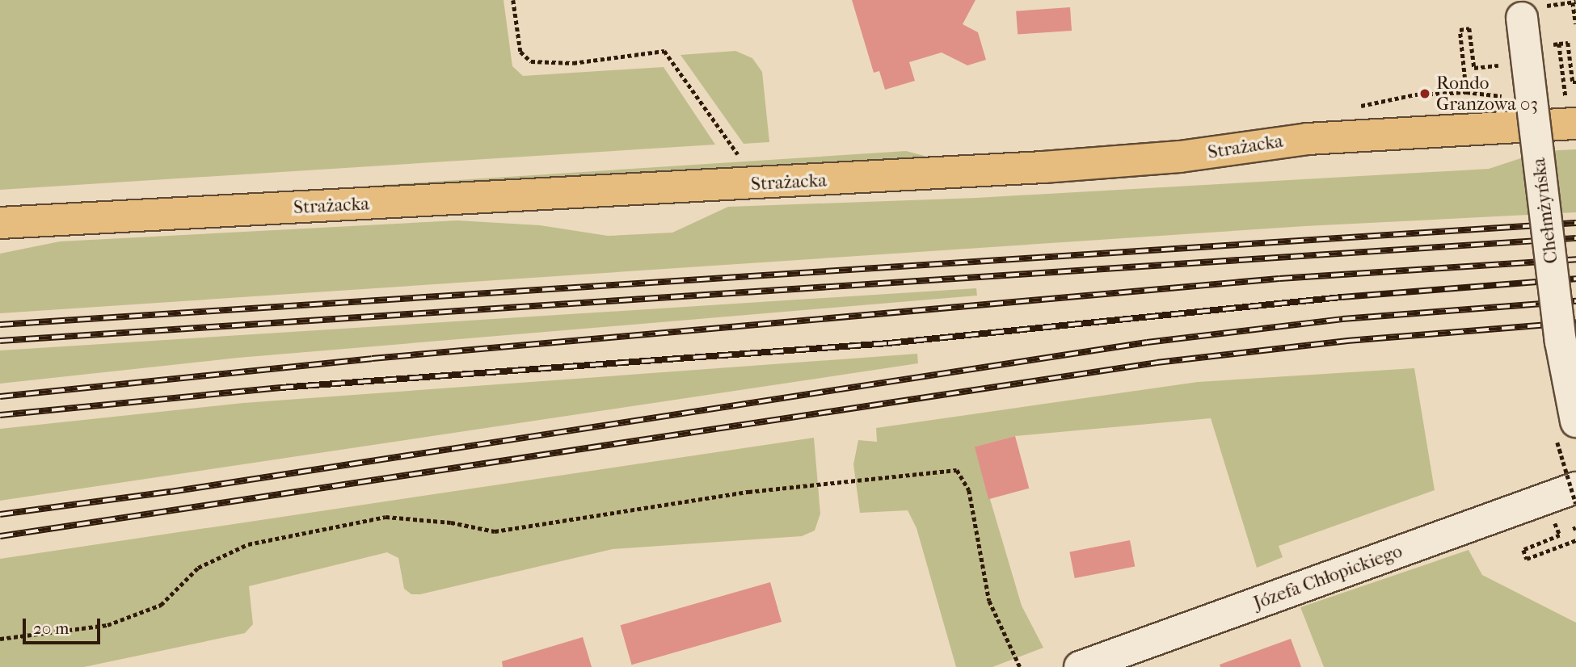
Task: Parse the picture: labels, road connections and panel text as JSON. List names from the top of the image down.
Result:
{
  "streets": {
    "main road": ["Strażacka"],
    "street": ["Chełmżyńska", "Józefa Chłopickiego"]
  },
  "places": ["Rondo Granzowa 03"],
  "scale_bar": "20 m"
}
